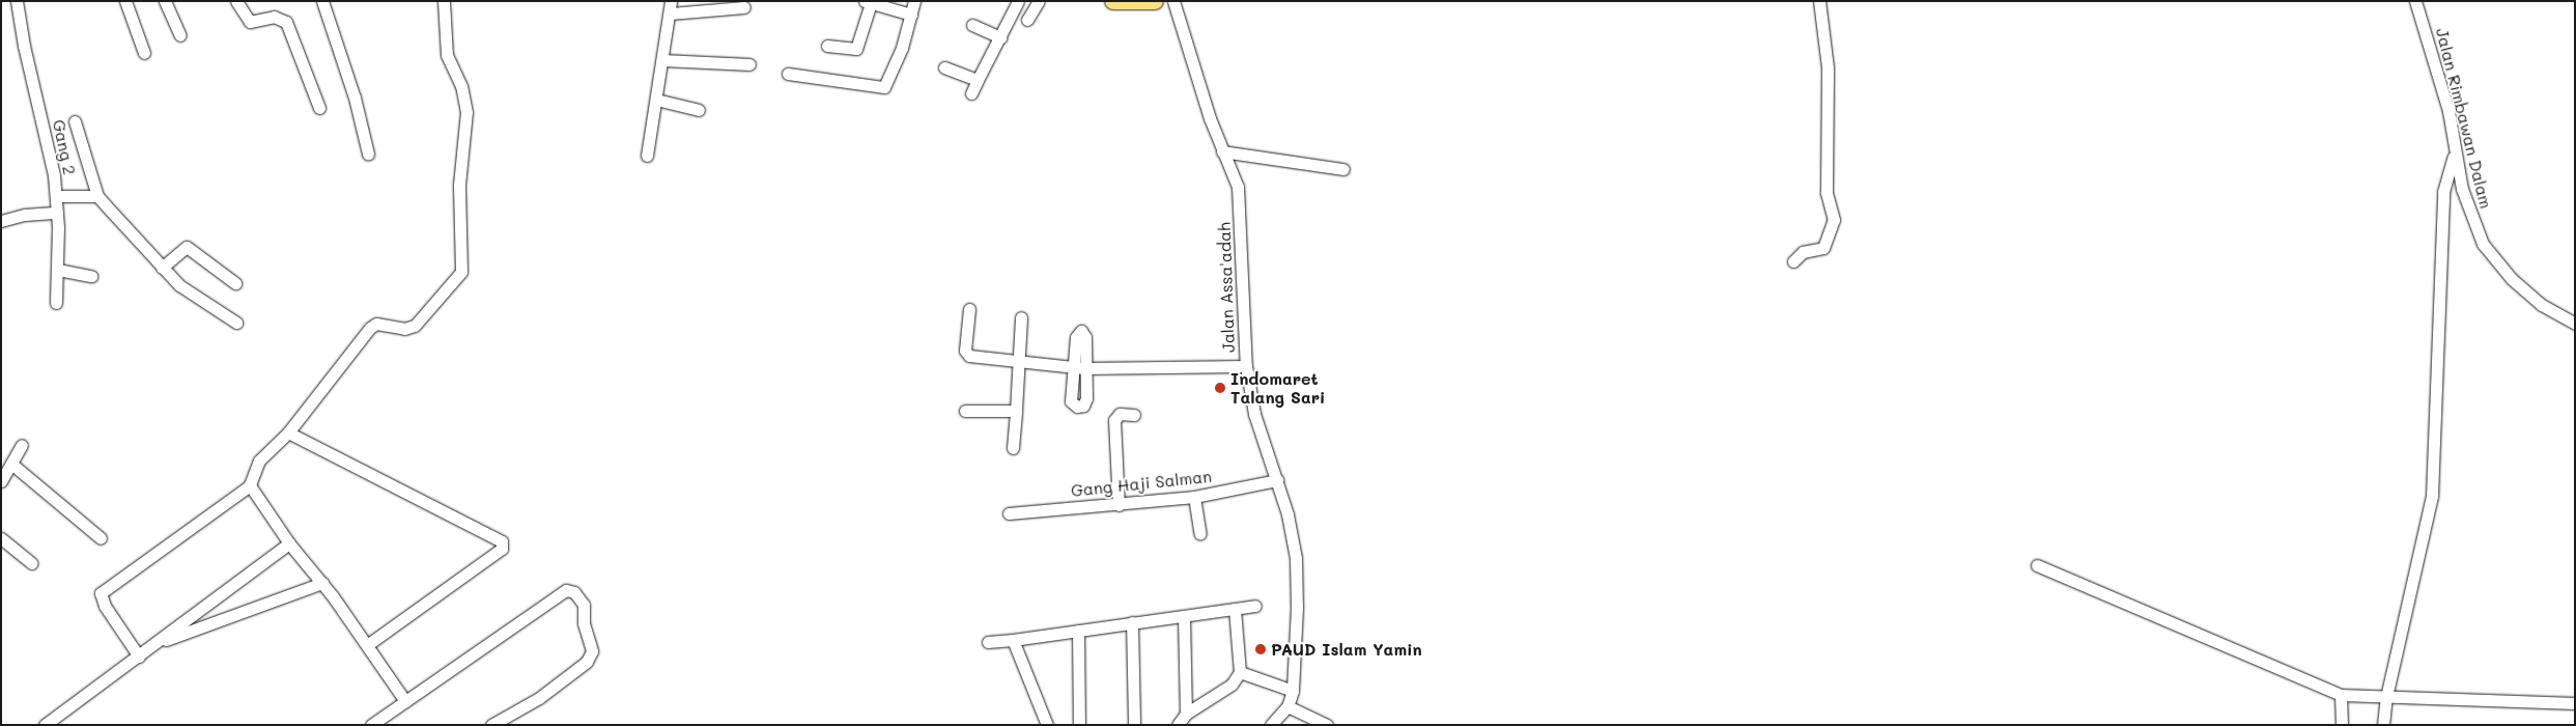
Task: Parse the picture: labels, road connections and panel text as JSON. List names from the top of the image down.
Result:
{
  "streets": {
    "street": [
      "Jalan Rimbawan Dalam",
      "Gang 2",
      "Jalan Assa'adah",
      "Gang Haji Salman"
    ]
  },
  "crossings": [
    ["Jalan Assa'adah", "Gang Haji Salman"]
  ],
  "places": ["Indomaret Talang Sari", "PAUD Islam Yamin"]
}
